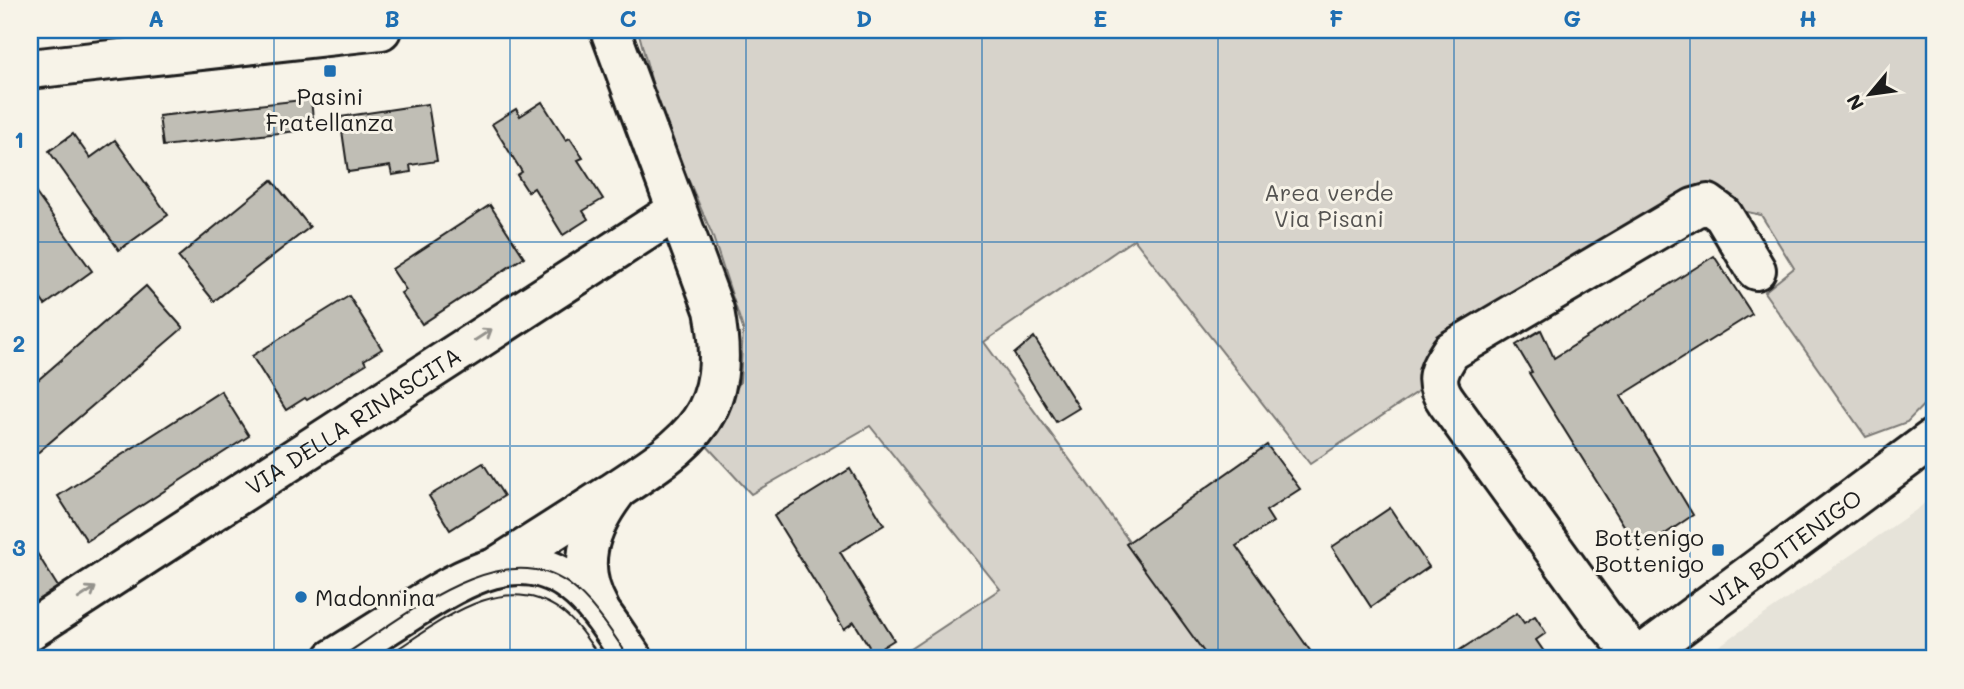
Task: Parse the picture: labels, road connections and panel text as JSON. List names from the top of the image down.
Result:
{
  "streets": {
    "street": ["VIA DELLA RINASCITA", "VIA BOTTENIGO"]
  },
  "parks": ["Area verde Via Pisani"],
  "places": {
    "transit": ["Pasini Fratellanza", "Bottenigo Bottenigo"],
    "other": ["Madonnina"]
  },
  "north": "bottom left",
  "grid": {
    "columns": [
      "A",
      "B",
      "C",
      "D",
      "E",
      "F",
      "G",
      "H"
    ],
    "rows": ["1", "2", "3"]
  }
}
